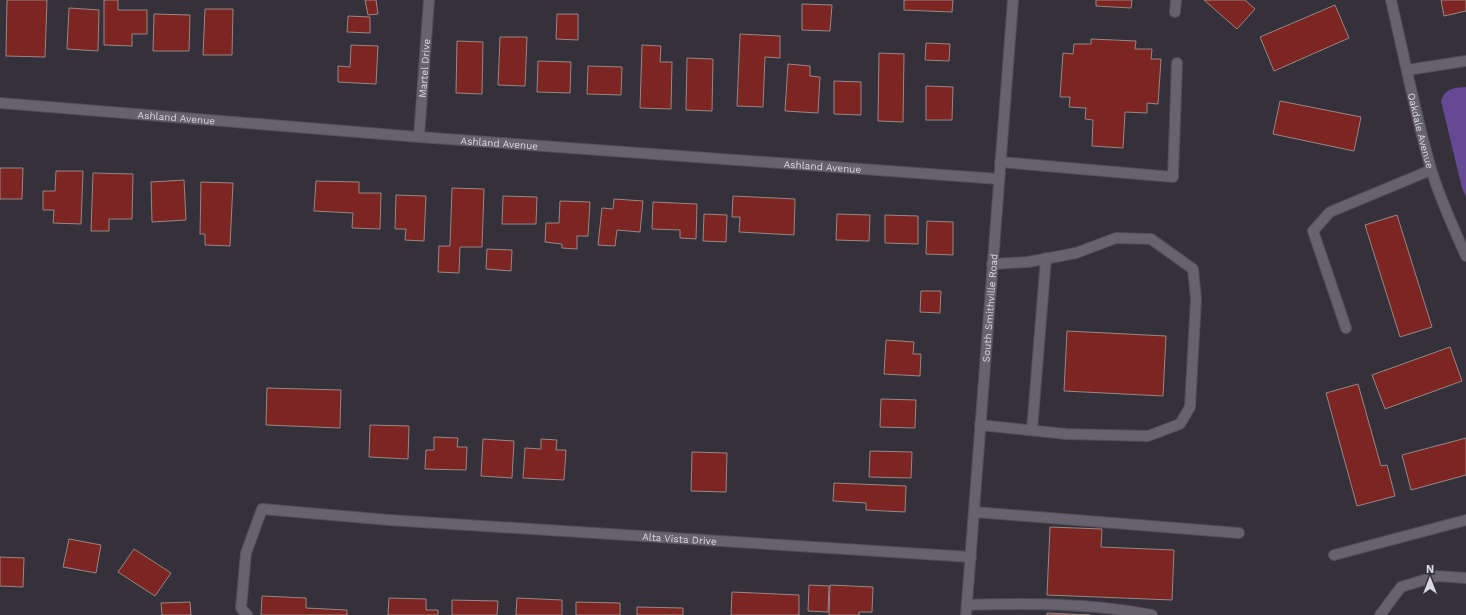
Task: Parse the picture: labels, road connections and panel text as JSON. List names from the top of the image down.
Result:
{
  "streets": {
    "street": [
      "Martel Drive",
      "Ashland Avenue",
      "Oakdale Avenue",
      "South Smithville Road",
      "Alta Vista Drive"
    ]
  },
  "crossings": [
    ["Martel Drive", "Ashland Avenue"],
    ["Ashland Avenue", "South Smithville Road"],
    ["South Smithville Road", "Alta Vista Drive"]
  ],
  "north": "top"
}
